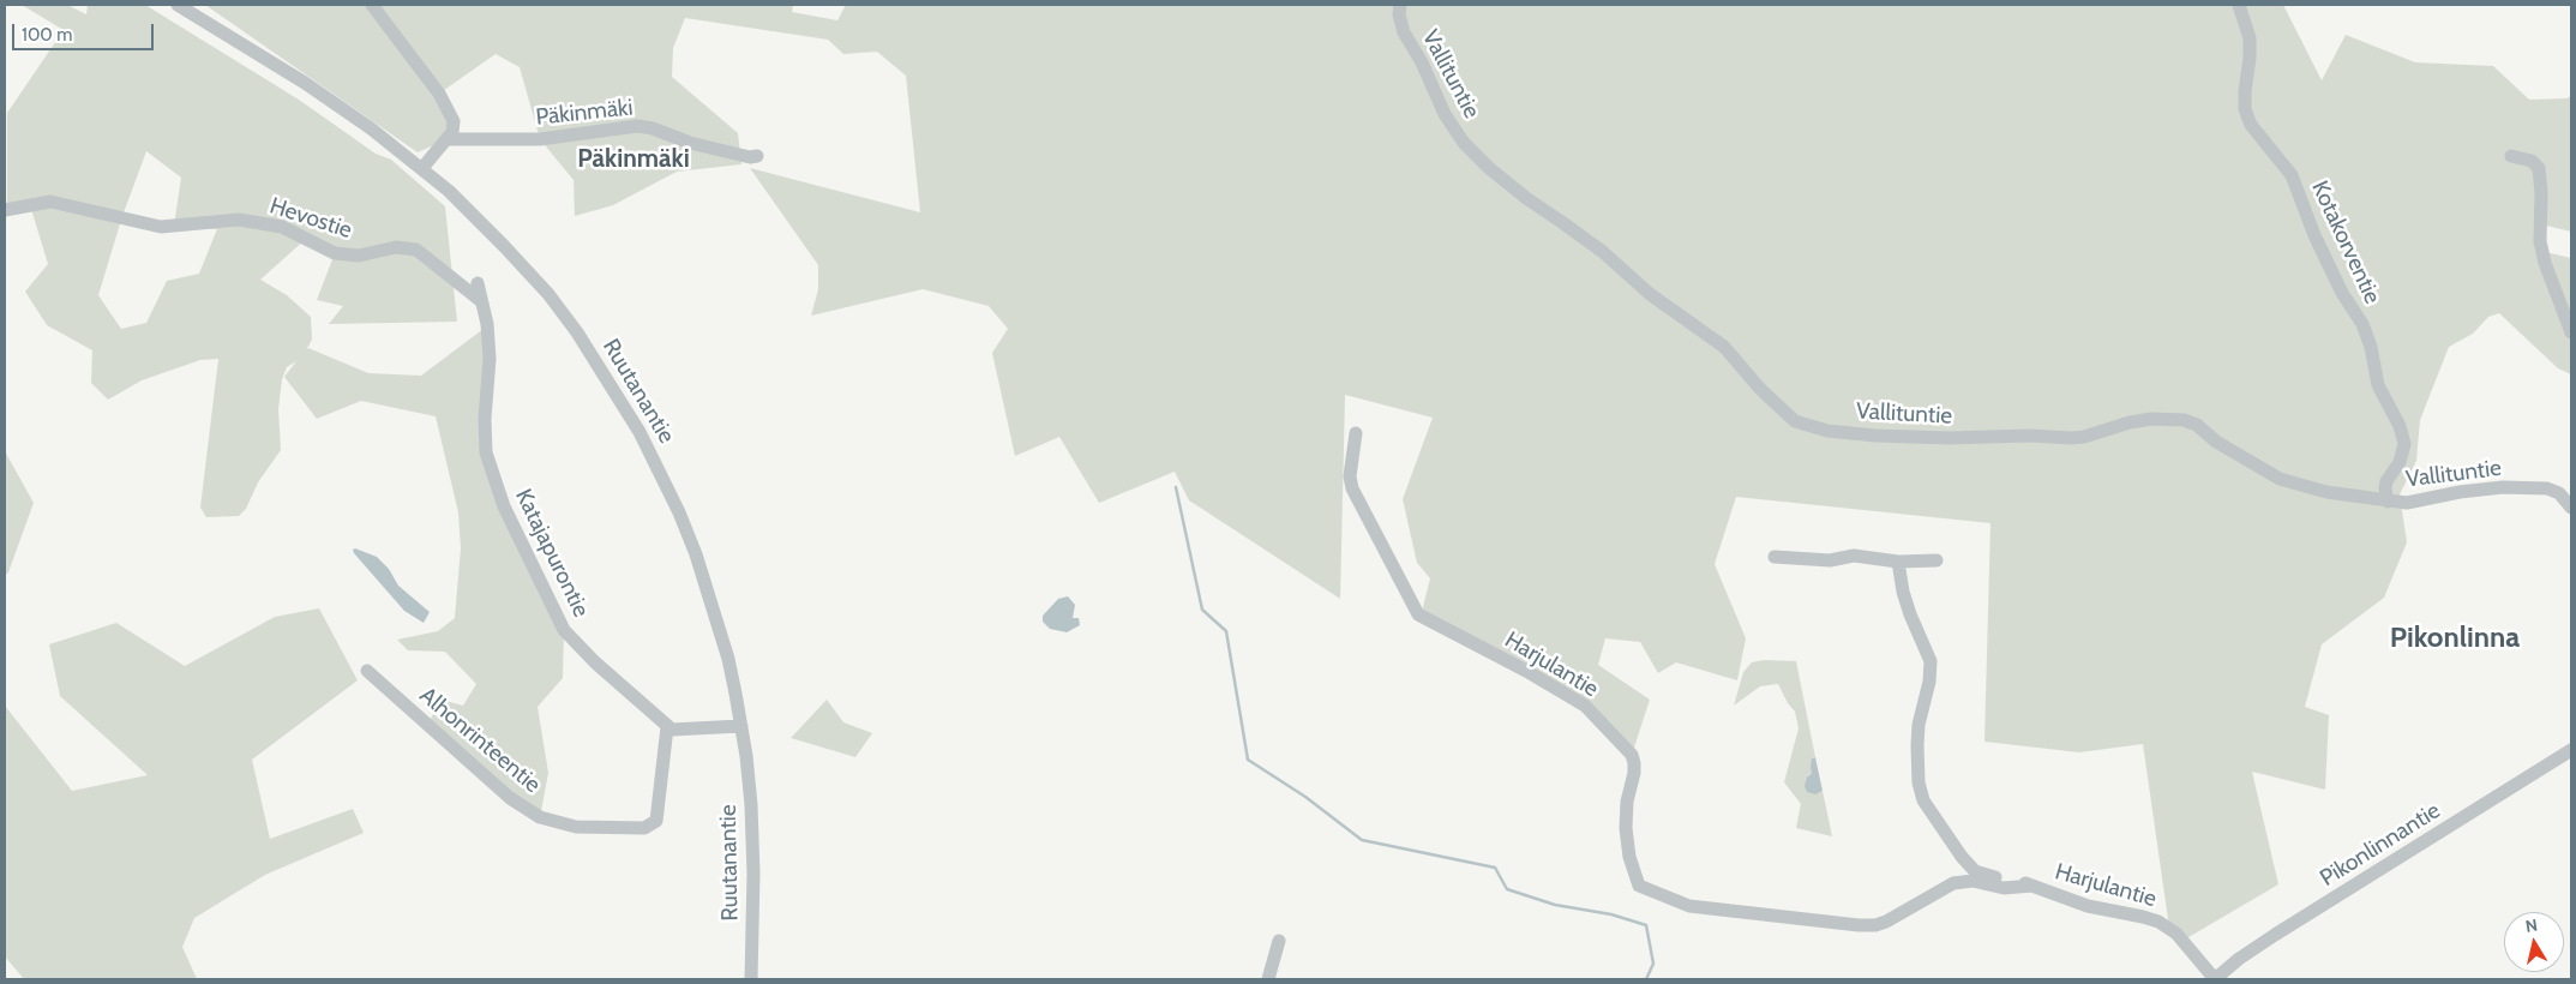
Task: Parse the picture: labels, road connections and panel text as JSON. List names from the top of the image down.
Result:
{
  "streets": {
    "street": [
      "Vallituntie",
      "Päkinmäki",
      "Hevostie",
      "Kotakorventie",
      "Ruutanantie",
      "Katajapurontie",
      "Harjulantie",
      "Alhonrinteentie",
      "Pikonlinnantie"
    ]
  },
  "crossings": [
    ["Vallituntie", "Kotakorventie"],
    ["Hevostie", "Katajapurontie"],
    ["Katajapurontie", "Alhonrinteentie"],
    ["Harjulantie", "Pikonlinnantie"]
  ],
  "districts": ["Päkinmäki", "Pikonlinna"],
  "scale_bar": "100 m",
  "north": "top"
}
